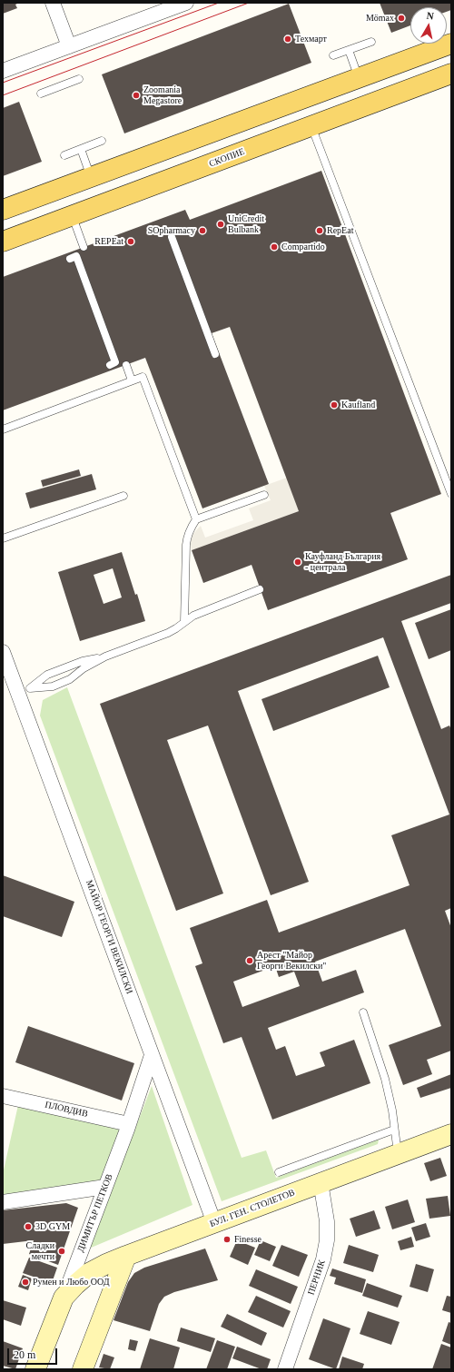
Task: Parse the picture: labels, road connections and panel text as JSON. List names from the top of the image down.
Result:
{
  "streets": {
    "main road": ["СКОПИЕ"],
    "street": [
      "МАЙОР ГЕОРГИ ВЕКИЛСКИ",
      "ПЛОВДИВ",
      "БУЛ. ГЕН. СТОЛЕТОВ",
      "ДИМИТЪР ПЕТКОВ",
      "ПЕРНИК"
    ]
  },
  "crossings": [
    ["МАЙОР ГЕОРГИ ВЕКИЛСКИ", "БУЛ. ГЕН. СТОЛЕТОВ"],
    ["МАЙОР ГЕОРГИ ВЕКИЛСКИ", "ДИМИТЪР ПЕТКОВ"],
    ["ПЛОВДИВ", "ДИМИТЪР ПЕТКОВ"],
    ["БУЛ. ГЕН. СТОЛЕТОВ", "ДИМИТЪР ПЕТКОВ"],
    ["БУЛ. ГЕН. СТОЛЕТОВ", "ПЕРНИК"]
  ],
  "places": [
    "Mömax",
    "Техмарт",
    "Zoomania Megastore",
    "UniCredit Bulbank",
    "SOpharmacy",
    "RepEat",
    "REPEat",
    "Compartido",
    "Kaufland",
    "Кауфланд България - централа",
    "Арест \"Майор Георги Векилски\"",
    "3D GYM",
    "Finesse",
    "Сладки мечти",
    "Румен и Любо ООД"
  ],
  "scale_bar": "20 m",
  "north": "top"
}
